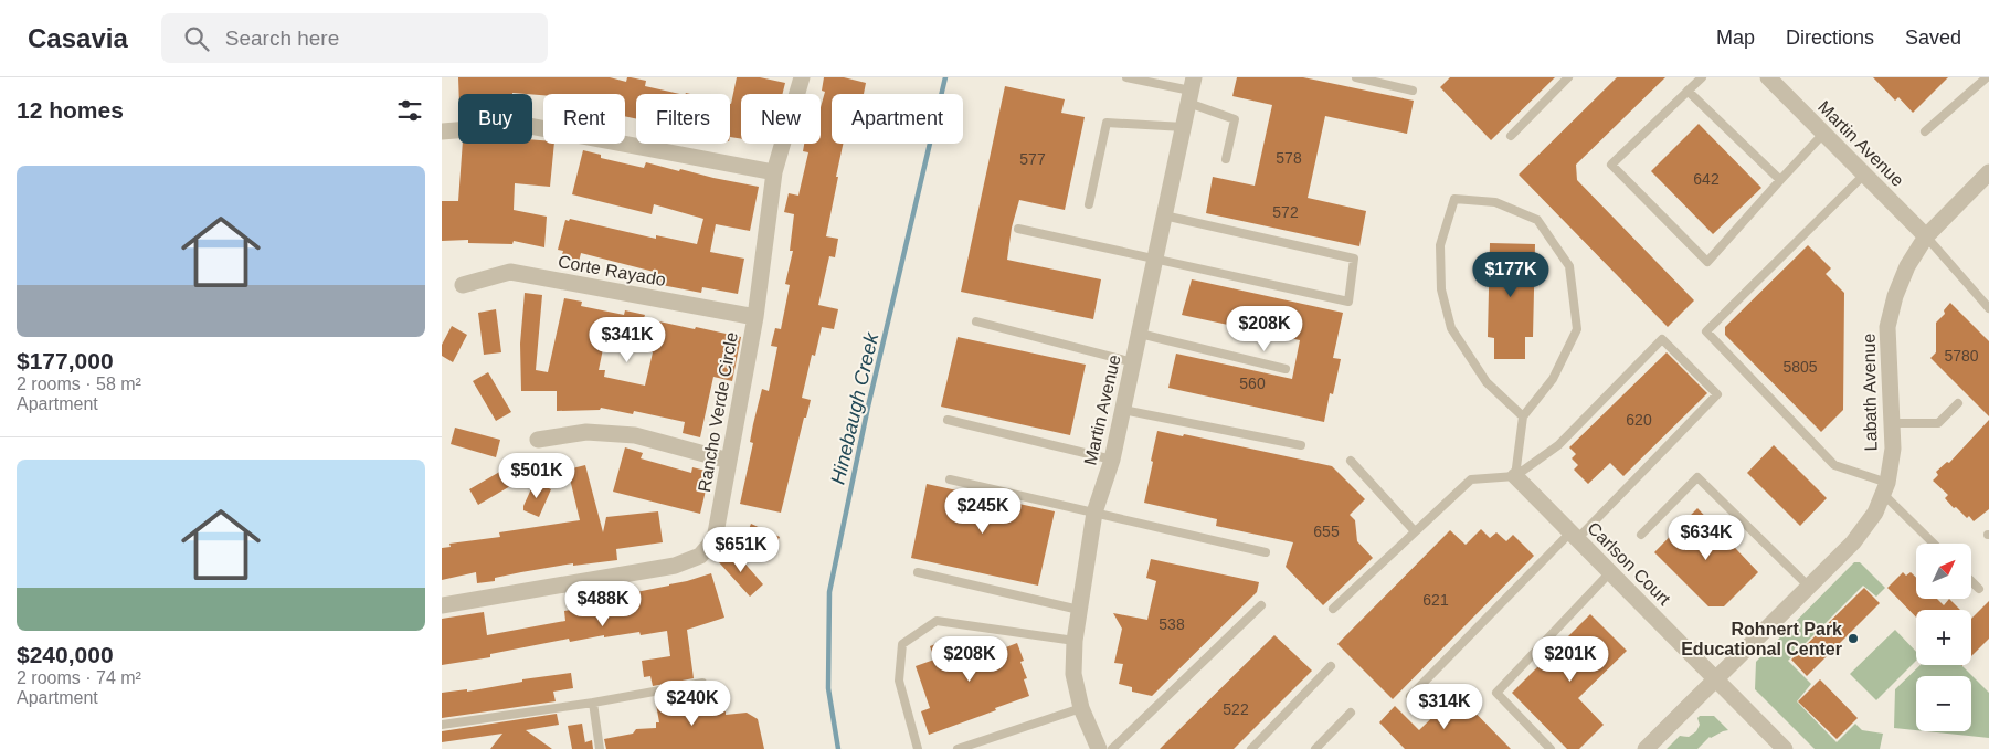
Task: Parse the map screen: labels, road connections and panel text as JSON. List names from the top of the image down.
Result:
{
  "streets": {
    "street": [
      "Martin Avenue",
      "Corte Rayado",
      "Labath Avenue",
      "Rancho Verde Circle",
      "Carlson Court"
    ]
  },
  "crossings": [
    ["Martin Avenue", "Labath Avenue"],
    ["Corte Rayado", "Rancho Verde Circle"],
    ["Labath Avenue", "Carlson Court"]
  ],
  "water": ["Hinebaugh Creek"],
  "places": ["Rohnert Park Educational Center"],
  "house_numbers": [
    "578",
    "577",
    "642",
    "572",
    "5780",
    "5805",
    "560",
    "620",
    "655",
    "621",
    "538",
    "522"
  ],
  "north": "top right",
  "page": {
    "header": "Casavia",
    "search": "Search here",
    "nav": ["Map", "Directions", "Saved"],
    "heading": "12 homes",
    "chip": [
      "Buy",
      "Rent",
      "Filters",
      "New",
      "Apartment"
    ],
    "list": [
      {
        "name": "$177,000",
        "note": "2 rooms · 58 m² · Apartment"
      },
      {
        "name": "$240,000",
        "note": "2 rooms · 74 m² · Apartment"
      }
    ],
    "price": [
      "$177K",
      "$208K",
      "$341K",
      "$501K",
      "$245K",
      "$634K",
      "$651K",
      "$488K",
      "$208K",
      "$201K",
      "$240K",
      "$314K"
    ],
    "map_buttons": ["+", "−"]
  }
}
